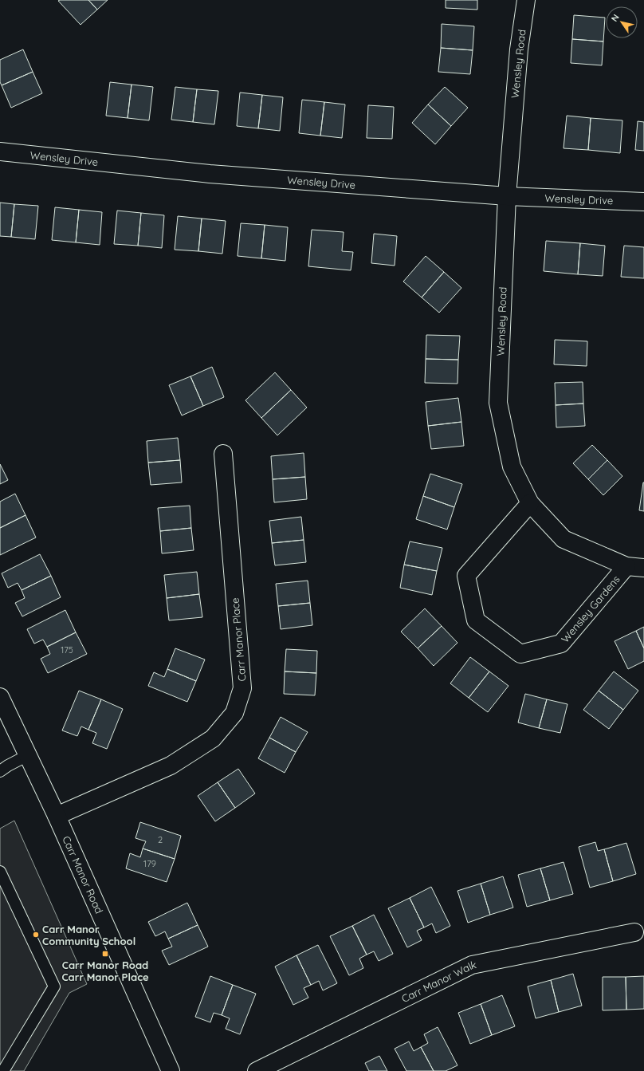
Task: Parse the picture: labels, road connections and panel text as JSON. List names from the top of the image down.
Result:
{
  "streets": {
    "street": [
      "Wensley Road",
      "Wensley Drive",
      "Wensley Gardens",
      "Carr Manor Place",
      "Carr Manor Road",
      "Carr Manor Walk"
    ]
  },
  "crossings": [
    ["Wensley Road", "Wensley Drive"],
    ["Wensley Road", "Wensley Gardens"],
    ["Carr Manor Place", "Carr Manor Road"]
  ],
  "places": {
    "other": ["Carr Manor Community School"],
    "transit": ["Carr Manor Road Carr Manor Place"]
  },
  "house_numbers": ["175", "2", "179"],
  "north": "top left"
}
